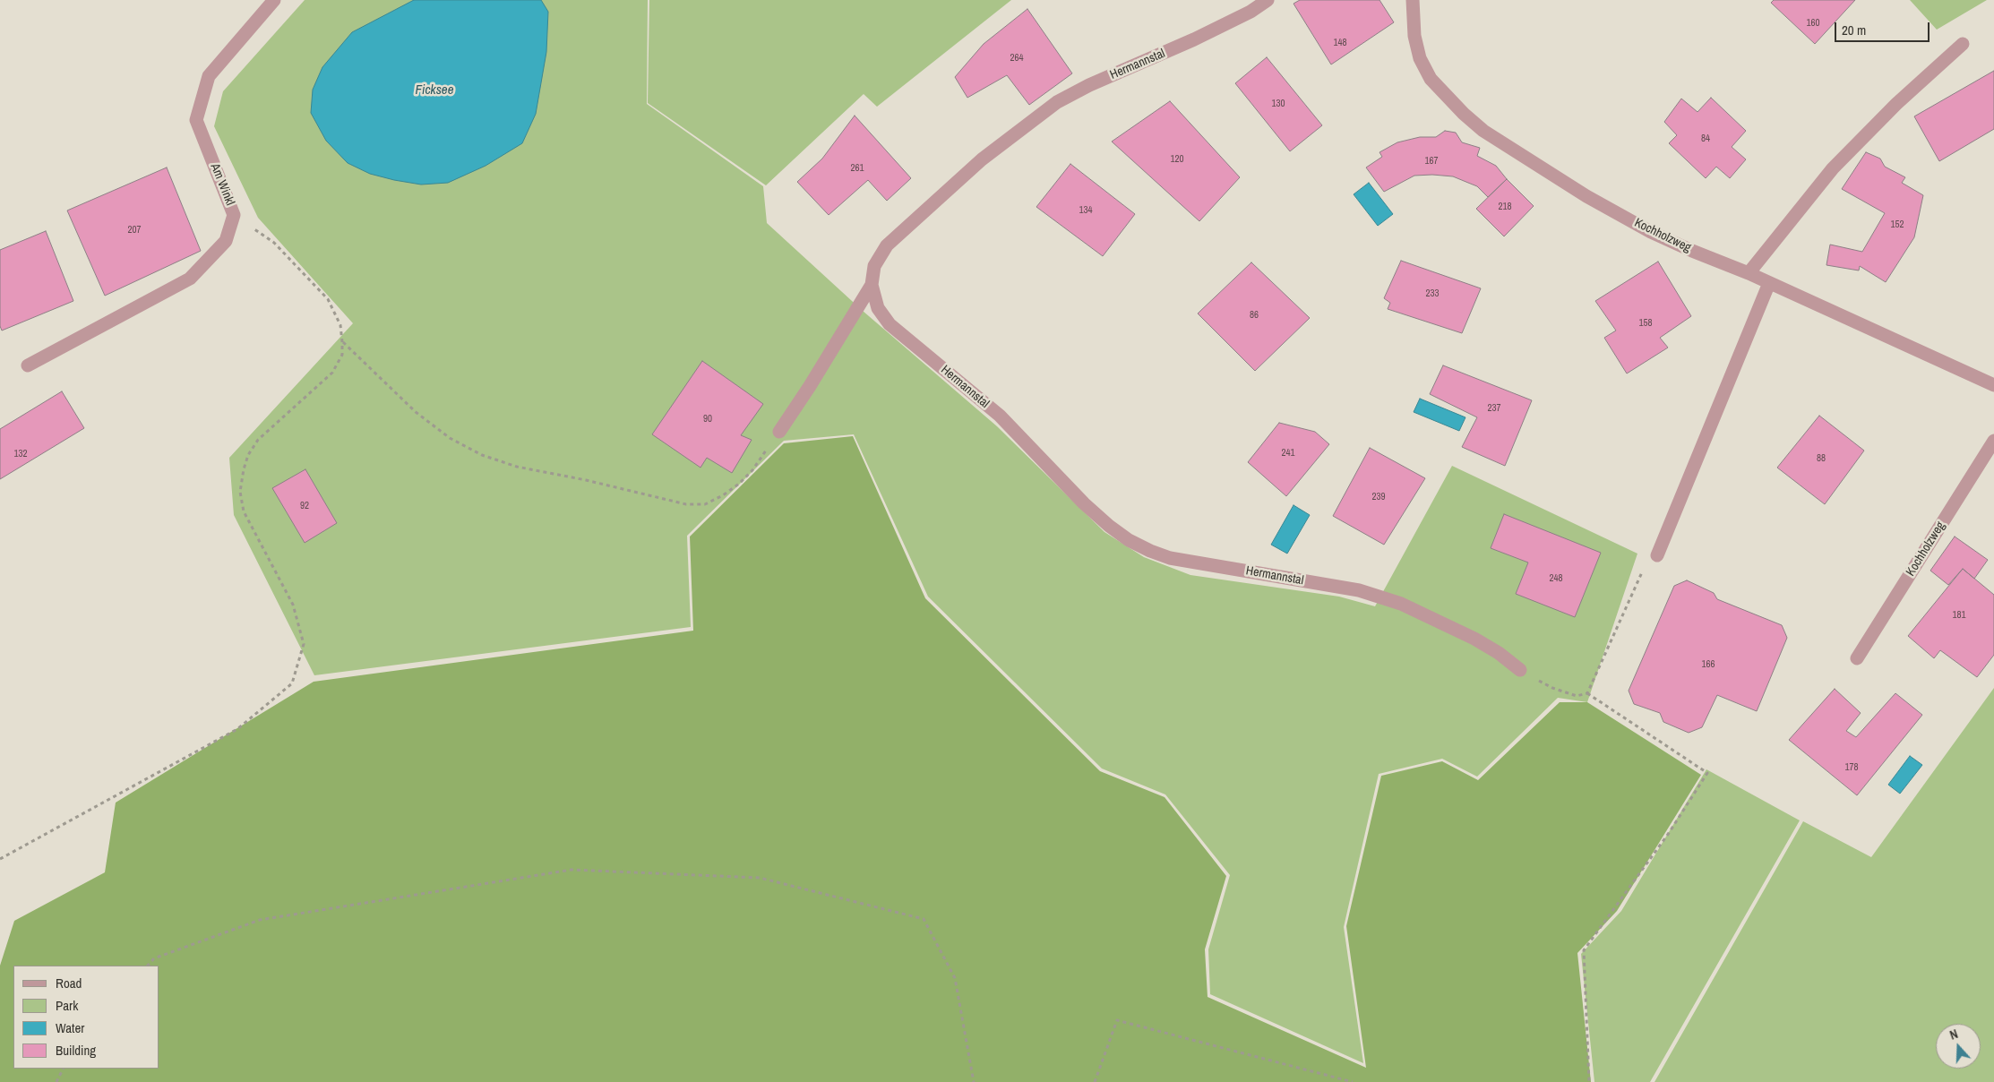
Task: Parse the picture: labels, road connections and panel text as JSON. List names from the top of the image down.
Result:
{
  "streets": {
    "street": ["Hermannstal", "Am Winkl", "Kochholzweg"]
  },
  "water": ["Ficksee"],
  "house_numbers": [
    "160",
    "148",
    "264",
    "130",
    "84",
    "120",
    "167",
    "261",
    "218",
    "134",
    "152",
    "207",
    "233",
    "86",
    "158",
    "237",
    "90",
    "241",
    "132",
    "88",
    "239",
    "92",
    "248",
    "181",
    "166",
    "178"
  ],
  "legend": [
    "Road",
    "Park",
    "Water",
    "Building"
  ],
  "scale_bar": "20 m",
  "north": "top"
}
